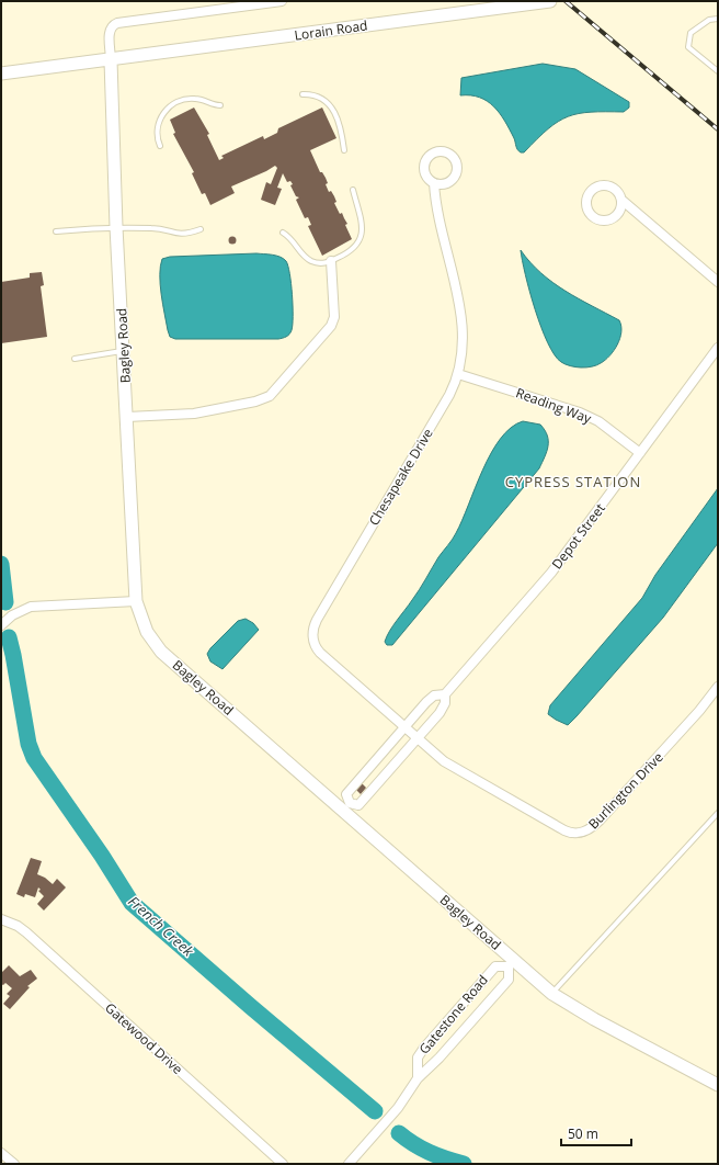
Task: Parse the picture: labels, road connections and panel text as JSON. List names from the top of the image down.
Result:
{
  "streets": {
    "street": [
      "Lorain Road",
      "Bagley Road",
      "Reading Way",
      "Chesapeake Drive",
      "Depot Street",
      "Burlington Drive",
      "Gatestone Road",
      "Gatewood Drive"
    ]
  },
  "crossings": [
    ["Lorain Road", "Bagley Road"],
    ["Bagley Road", "Depot Street"],
    ["Bagley Road", "Gatestone Road"],
    ["Reading Way", "Chesapeake Drive"],
    ["Reading Way", "Depot Street"],
    ["Chesapeake Drive", "Depot Street"],
    ["Chesapeake Drive", "Burlington Drive"],
    ["Depot Street", "Burlington Drive"]
  ],
  "districts": ["CYPRESS STATION"],
  "water": ["French Creek"],
  "scale_bar": "50 m"
}
